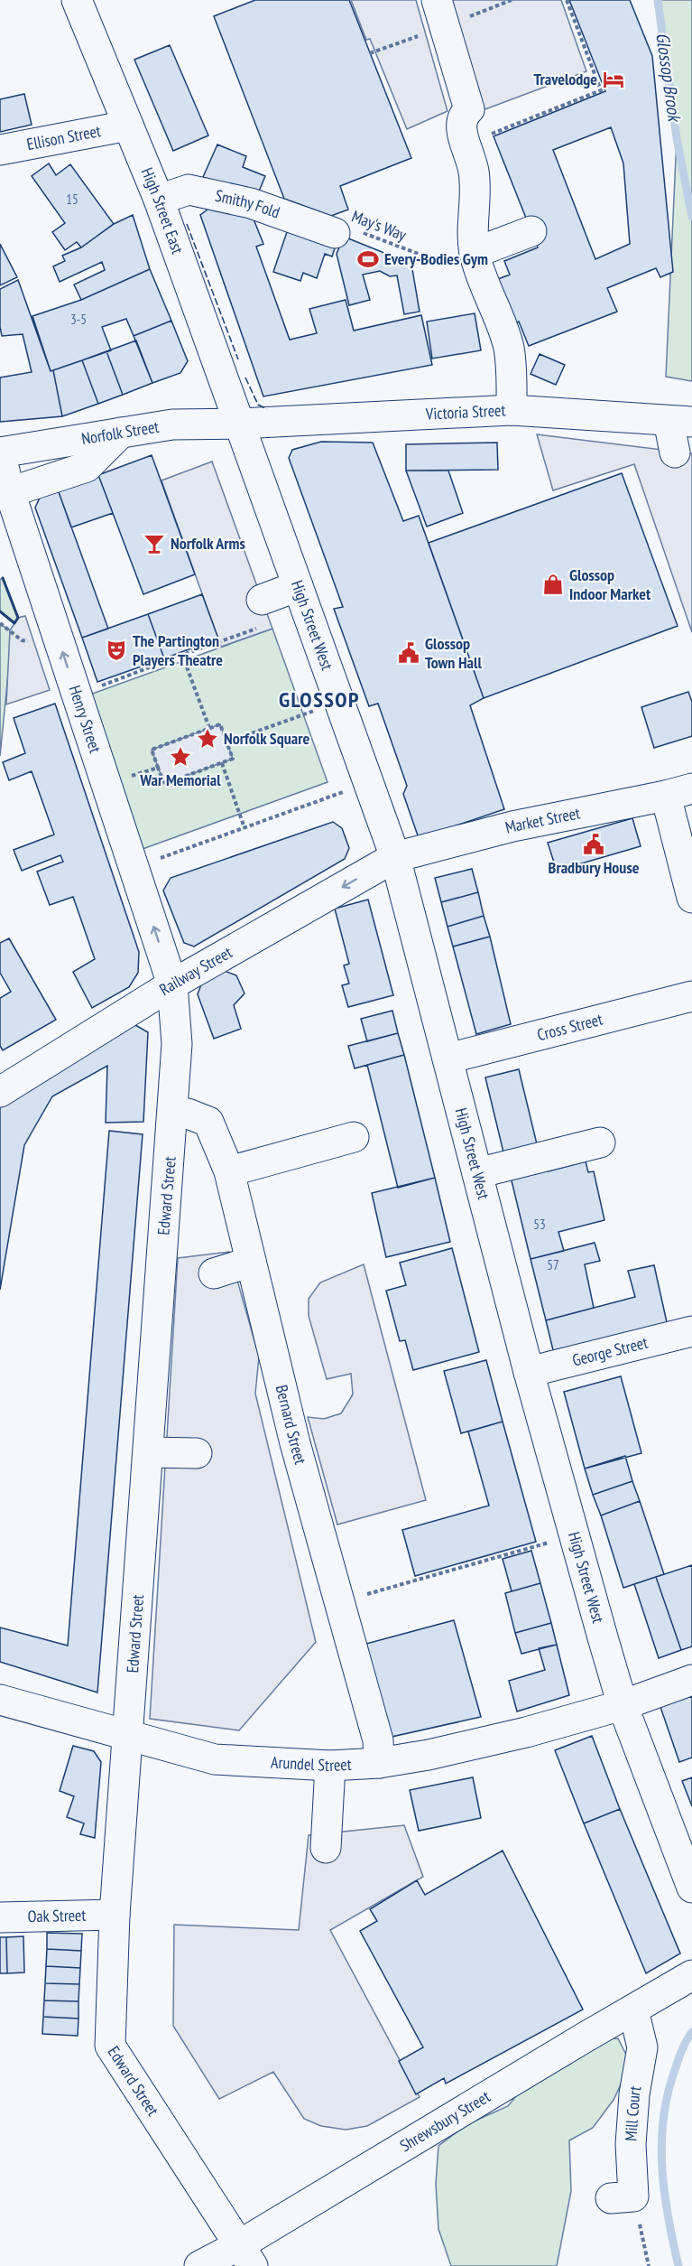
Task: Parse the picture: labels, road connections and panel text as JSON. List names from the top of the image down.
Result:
{
  "streets": {
    "street": [
      "Ellison Street",
      "Smithy Fold",
      "High Street East",
      "Victoria Street",
      "Norfolk Street",
      "High Street West",
      "Henry Street",
      "Market Street",
      "Railway Street",
      "Cross Street",
      "Edward Street",
      "George Street",
      "Bernard Street",
      "Arundel Street",
      "Oak Street",
      "Mill Court",
      "Shrewsbury Street"
    ],
    "path": ["May's Way"]
  },
  "crossings": [
    ["Ellison Street", "High Street East"],
    ["Smithy Fold", "High Street East"],
    ["Smithy Fold", "May's Way"],
    ["High Street East", "Victoria Street"],
    ["High Street East", "Norfolk Street"],
    ["High Street East", "High Street West"],
    ["Victoria Street", "Norfolk Street"],
    ["Victoria Street", "High Street West"],
    ["Norfolk Street", "High Street West"],
    ["Norfolk Street", "Henry Street"],
    ["High Street West", "Market Street"],
    ["High Street West", "Railway Street"],
    ["High Street West", "Cross Street"],
    ["High Street West", "George Street"],
    ["High Street West", "Arundel Street"],
    ["Henry Street", "Railway Street"],
    ["Henry Street", "Edward Street"],
    ["Market Street", "Railway Street"],
    ["Railway Street", "Edward Street"],
    ["Edward Street", "Bernard Street"],
    ["Edward Street", "Arundel Street"],
    ["Edward Street", "Oak Street"],
    ["Edward Street", "Shrewsbury Street"],
    ["Bernard Street", "Arundel Street"],
    ["Mill Court", "Shrewsbury Street"]
  ],
  "one_way": ["Henry Street"],
  "districts": ["GLOSSOP"],
  "water": ["Glossop Brook"],
  "places": {
    "hotel": ["Travelodge"],
    "sports": ["Every-Bodies Gym"],
    "bar": ["Norfolk Arms"],
    "shop": ["Glossop Indoor Market"],
    "theatre": ["The Partington Players Theatre"],
    "public building": ["Glossop Town Hall", "Bradbury House"],
    "place": ["Norfolk Square", "War Memorial"]
  },
  "house_numbers": [
    "15",
    "3-5",
    "53",
    "57"
  ]
}
